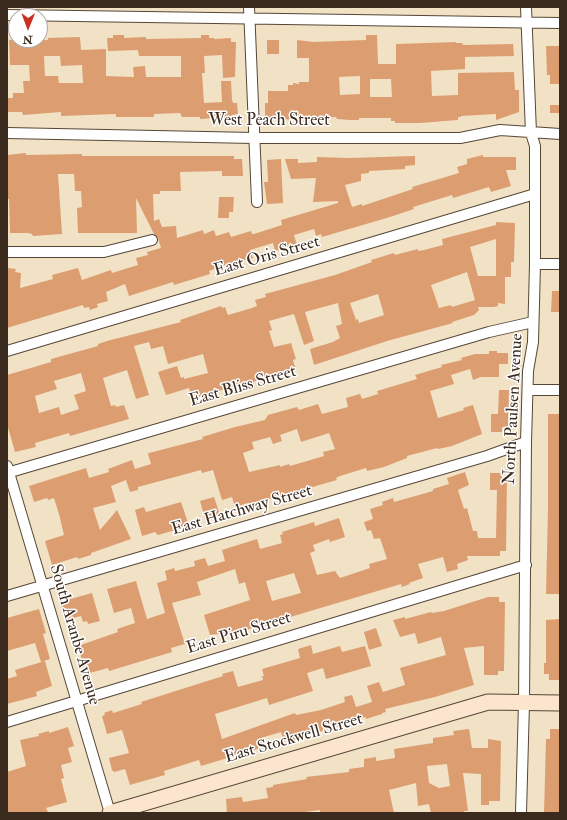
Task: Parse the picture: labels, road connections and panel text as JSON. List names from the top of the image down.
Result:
{
  "streets": {
    "street": [
      "West Peach Street",
      "East Oris Street",
      "East Bliss Street",
      "North Paulsen Avenue",
      "East Hatchway Street",
      "East Piru Street",
      "South Aranbe Avenue",
      "East Stockwell Street"
    ]
  },
  "crossings": [
    ["West Peach Street", "North Paulsen Avenue"],
    ["East Oris Street", "North Paulsen Avenue"],
    ["East Bliss Street", "North Paulsen Avenue"],
    ["East Bliss Street", "South Aranbe Avenue"],
    ["North Paulsen Avenue", "East Hatchway Street"],
    ["North Paulsen Avenue", "East Piru Street"],
    ["North Paulsen Avenue", "East Stockwell Street"],
    ["East Hatchway Street", "South Aranbe Avenue"],
    ["East Piru Street", "South Aranbe Avenue"],
    ["South Aranbe Avenue", "East Stockwell Street"]
  ],
  "north": "bottom"
}
